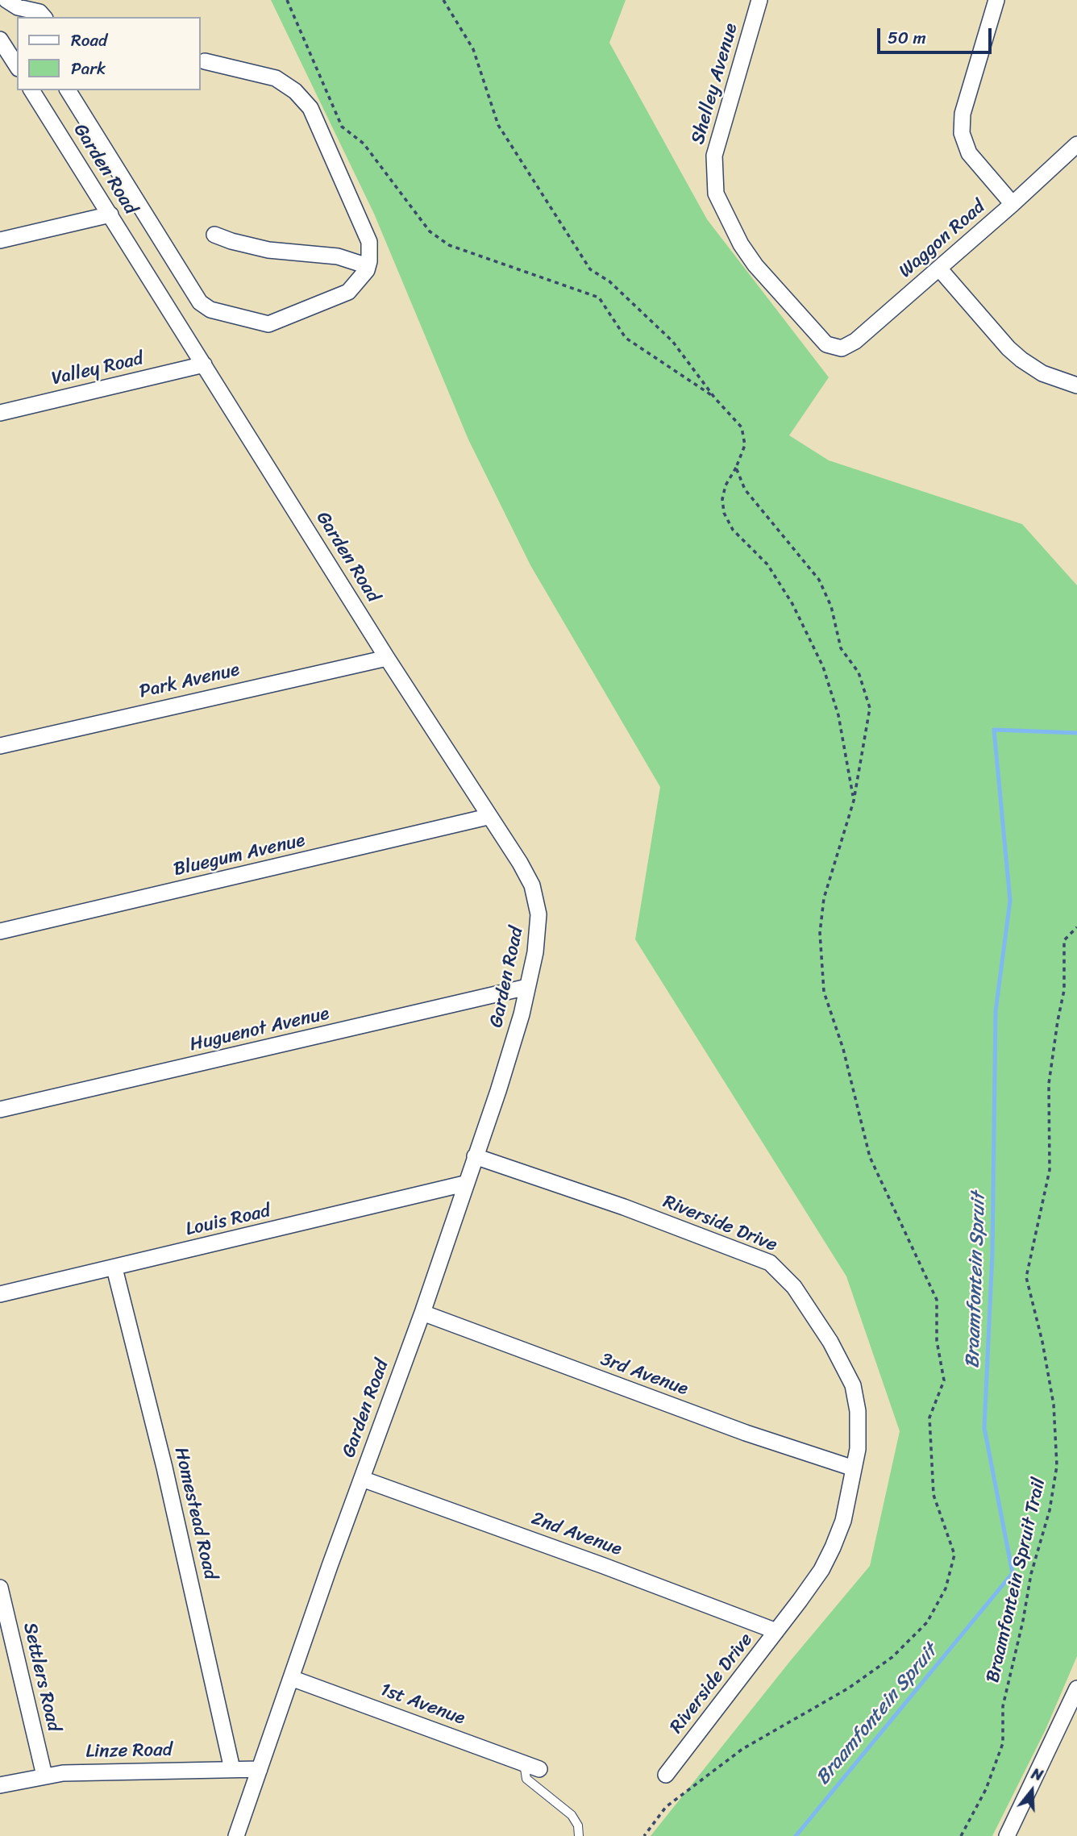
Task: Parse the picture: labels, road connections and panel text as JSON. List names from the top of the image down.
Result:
{
  "streets": {
    "street": [
      "Shelley Avenue",
      "Garden Road",
      "Waggon Road",
      "Valley Road",
      "Park Avenue",
      "Bluegum Avenue",
      "Huguenot Avenue",
      "Louis Road",
      "Riverside Drive",
      "3rd Avenue",
      "Homestead Road",
      "2nd Avenue",
      "Settlers Road",
      "1st Avenue",
      "Linze Road"
    ],
    "path": ["Braamfontein Spruit Trail"]
  },
  "crossings": [
    ["Shelley Avenue", "Waggon Road"],
    ["Garden Road", "Valley Road"],
    ["Garden Road", "Park Avenue"],
    ["Garden Road", "Bluegum Avenue"],
    ["Garden Road", "Huguenot Avenue"],
    ["Garden Road", "Louis Road"],
    ["Garden Road", "Riverside Drive"],
    ["Garden Road", "3rd Avenue"],
    ["Garden Road", "2nd Avenue"],
    ["Garden Road", "1st Avenue"],
    ["Garden Road", "Linze Road"],
    ["Louis Road", "Homestead Road"],
    ["Riverside Drive", "3rd Avenue"],
    ["Riverside Drive", "2nd Avenue"],
    ["Homestead Road", "Linze Road"],
    ["Settlers Road", "Linze Road"]
  ],
  "water": ["Braamfontein Spruit"],
  "legend": ["Road", "Park"],
  "scale_bar": "50 m",
  "north": "top"
}
